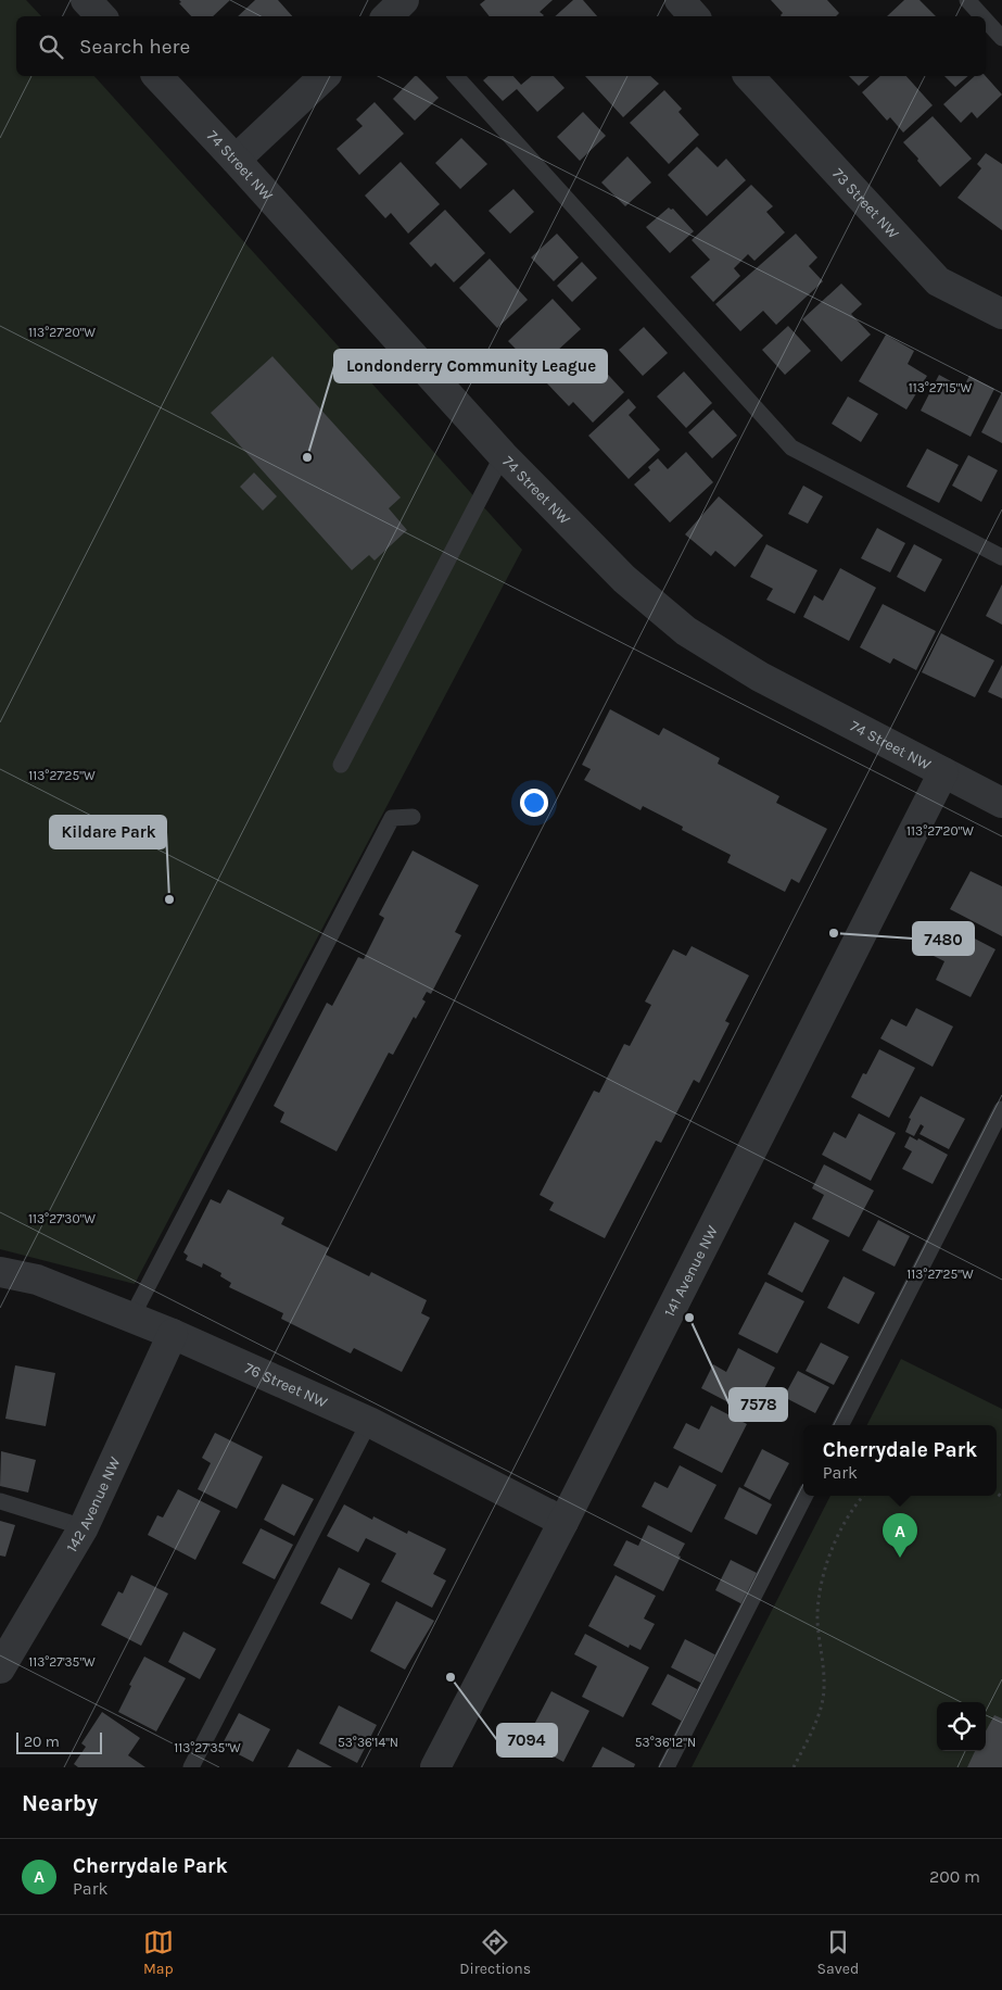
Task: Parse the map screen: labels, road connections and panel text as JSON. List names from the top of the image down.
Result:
{
  "streets": {
    "street": [
      "74 Street NW",
      "73 Street NW",
      "141 Avenue NW",
      "76 Street NW",
      "142 Avenue NW"
    ]
  },
  "crossings": [
    ["74 Street NW", "141 Avenue NW"],
    ["141 Avenue NW", "76 Street NW"],
    ["76 Street NW", "142 Avenue NW"]
  ],
  "places": [
    "Londonderry Community League",
    "Kildare Park",
    "7480",
    "7578",
    "7094"
  ],
  "scale_bar": "20 m",
  "page": {
    "search": "Search here",
    "popup": ["Cherrydale Park", "Park"],
    "pins": "A",
    "scale": "20 m",
    "heading": "Nearby",
    "list": [
      {
        "mark": "A",
        "name": "Cherrydale Park",
        "note": "Park",
        "value": "200 m"
      }
    ],
    "nav": ["Map", "Directions", "Saved"]
  },
  "coordinates": [
    "113°27'20\"W",
    "113°27'15\"W",
    "113°27'25\"W",
    "113°27'30\"W",
    "113°27'35\"W",
    "53°36'14\"N",
    "53°36'12\"N"
  ]
}
